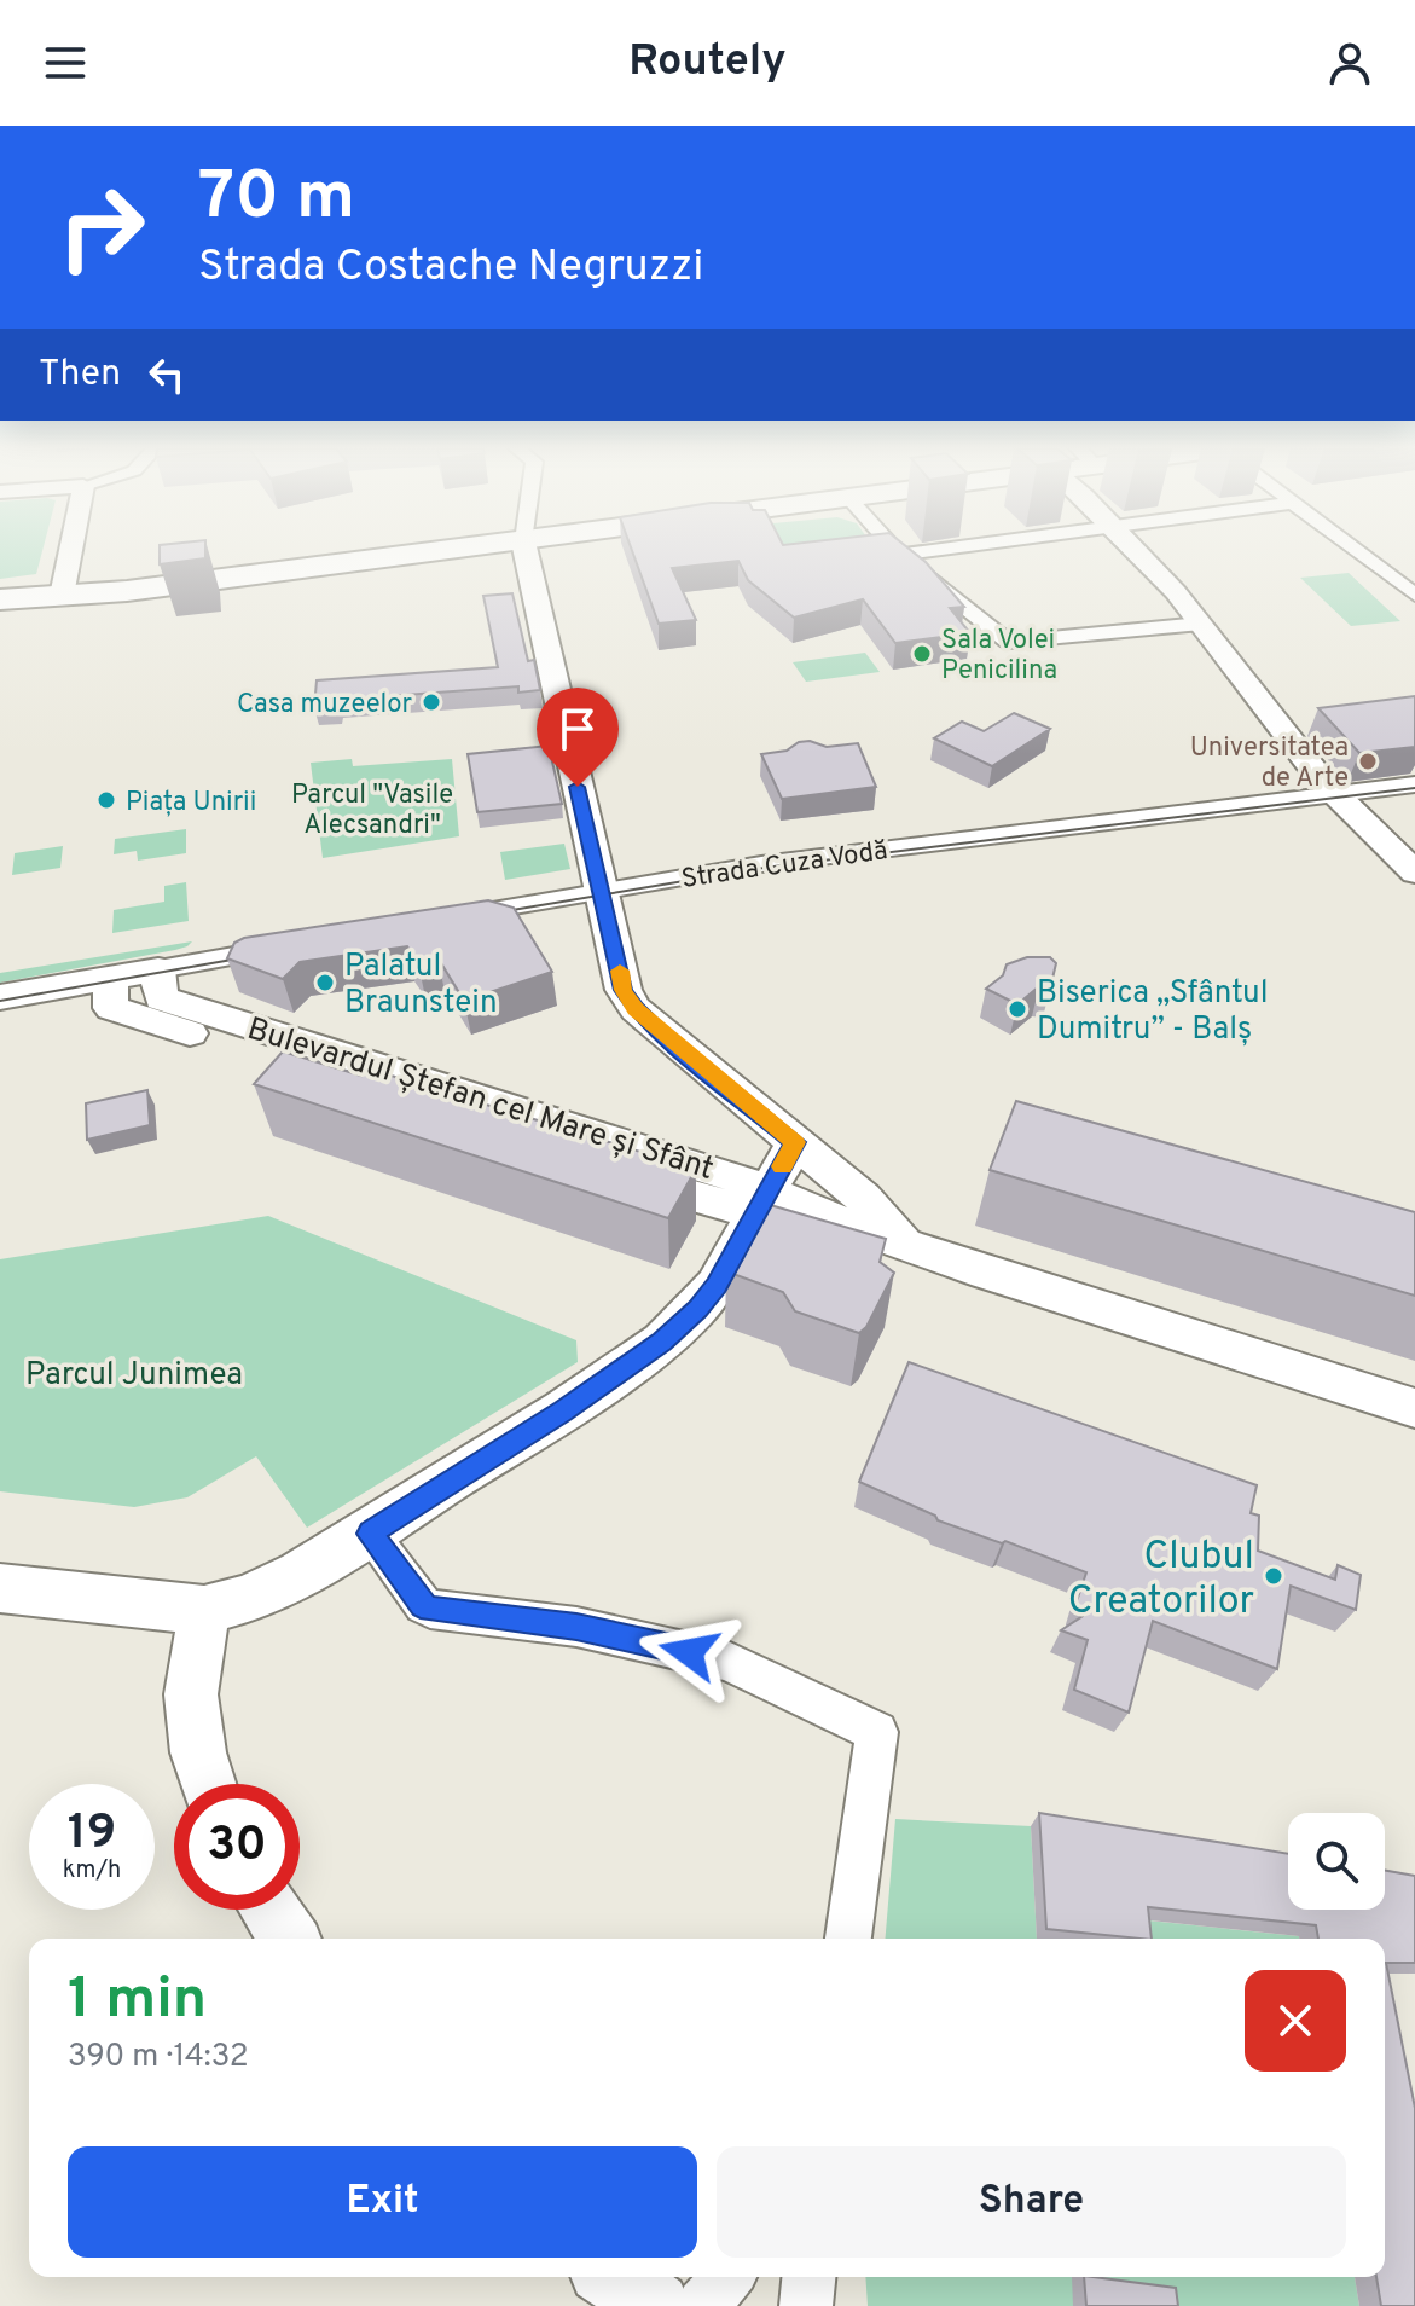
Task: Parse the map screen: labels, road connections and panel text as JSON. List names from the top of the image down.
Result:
{
  "streets": {
    "street": ["Strada Cuza Vodă", "Bulevardul Ștefan cel Mare și Sfânt"]
  },
  "parks": ["Parcul \"Vasile Alecsandri\"", "Parcul Junimea"],
  "places": [
    "Sala Volei Penicilina",
    "Casa muzeelor",
    "Universitatea de Arte",
    "Piața Unirii",
    "Palatul Braunstein",
    "Biserica „Sfântul Dumitru” - Balș",
    "Clubul Creatorilor"
  ],
  "page": {
    "header": "Routely",
    "turn": ["70 m", "Strada Costache Negruzzi"],
    "then": "Then",
    "speed": "19 km/h",
    "limit": "30",
    "heading": ["1 min", "390 m · 14:32"],
    "buttons": ["Exit", "Share"]
  }
}
